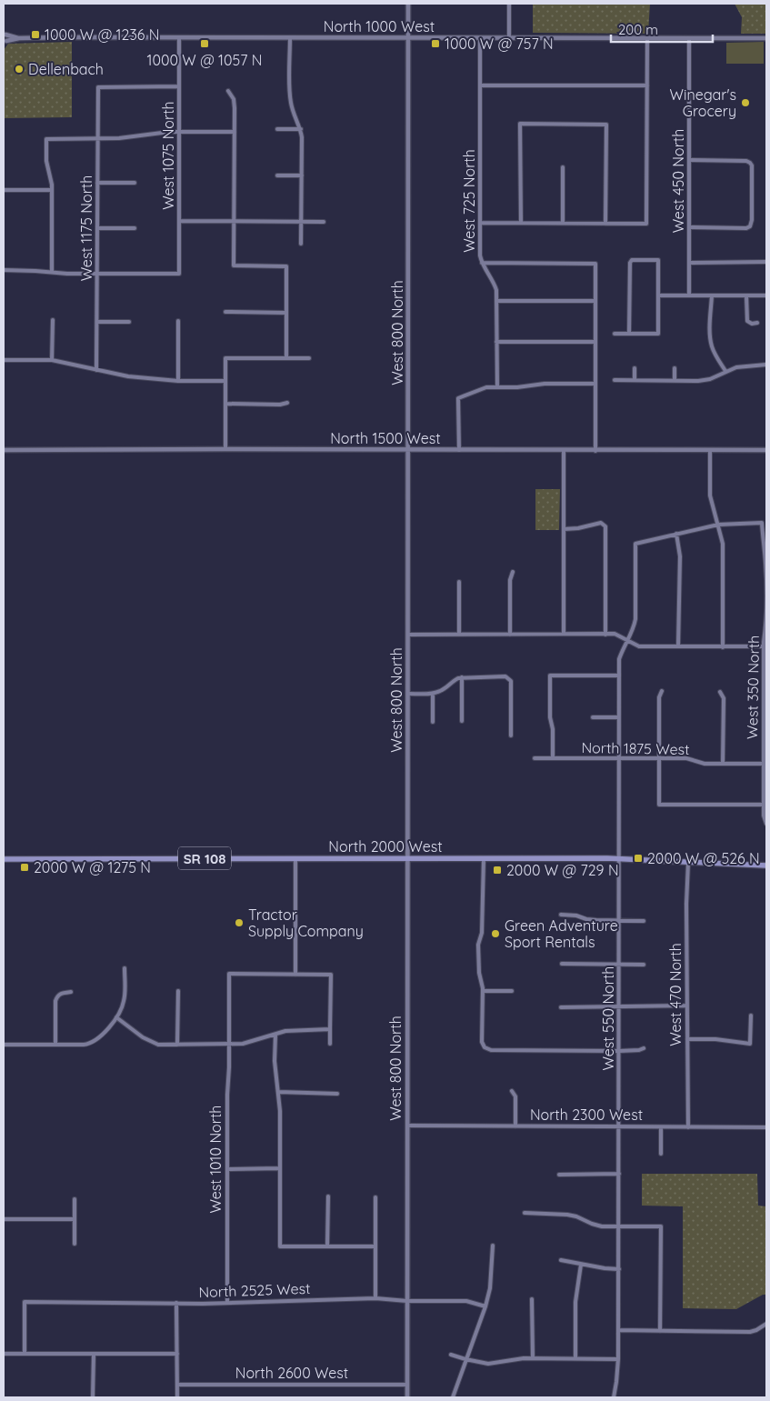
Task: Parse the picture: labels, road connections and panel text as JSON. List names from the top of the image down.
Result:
{
  "streets": {
    "main road": ["North 2000 West", "SR 108"],
    "street": [
      "North 1000 West",
      "West 1075 North",
      "West 450 North",
      "West 725 North",
      "West 1175 North",
      "West 800 North",
      "North 1500 West",
      "West 350 North",
      "North 1875 West",
      "West 470 North",
      "West 550 North",
      "North 2300 West",
      "West 1010 North",
      "North 2525 West",
      "North 2600 West"
    ]
  },
  "crossings": [
    ["North 1000 West", "West 1075 North"],
    ["North 1000 West", "West 450 North"],
    ["North 1000 West", "West 725 North"],
    ["North 1000 West", "West 800 North"],
    ["West 1075 North", "West 1175 North"],
    ["West 800 North", "North 1500 West"],
    ["West 800 North", "North 2000 West"],
    ["West 800 North", "North 2300 West"],
    ["West 800 North", "North 2525 West"],
    ["West 800 North", "North 2600 West"],
    ["West 350 North", "North 1875 West"],
    ["North 1875 West", "West 550 North"],
    ["North 2000 West", "West 470 North"],
    ["North 2000 West", "West 550 North"],
    ["West 470 North", "North 2300 West"],
    ["West 550 North", "North 2300 West"],
    ["West 1010 North", "North 2525 West"]
  ],
  "places": {
    "transit": [
      "1000 W @ 1236 N",
      "1000 W @ 1057 N",
      "1000 W @ 757 N",
      "2000 W @ 526 N",
      "2000 W @ 1275 N",
      "2000 W @ 729 N"
    ],
    "other": [
      "Dellenbach",
      "Winegar's Grocery",
      "Tractor Supply Company",
      "Green Adventure Sport Rentals"
    ]
  },
  "scale_bar": "200 m"
}
